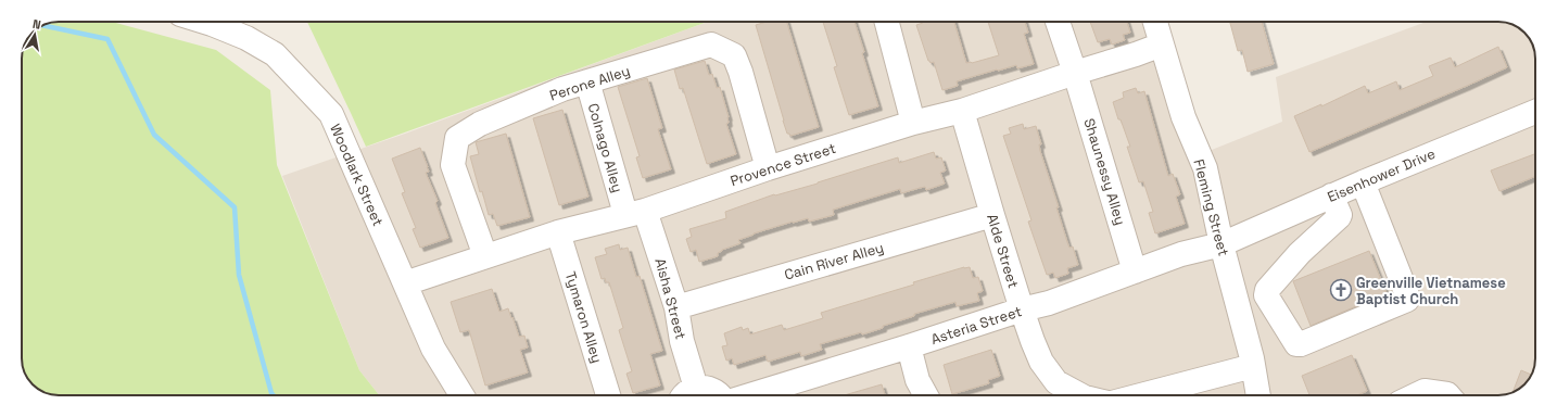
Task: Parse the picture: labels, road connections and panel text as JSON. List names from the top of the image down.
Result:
{
  "streets": {
    "street": [
      "Perone Alley",
      "Colnago Alley",
      "Provence Street",
      "Shaunessy Alley",
      "Woodlark Street",
      "Eisenhower Drive",
      "Fleming Street",
      "Alde Street",
      "Cain River Alley",
      "Aisha Street",
      "Tymaron Alley",
      "Asteria Street"
    ]
  },
  "crossings": [
    ["Perone Alley", "Colnago Alley"],
    ["Perone Alley", "Provence Street"],
    ["Colnago Alley", "Provence Street"],
    ["Colnago Alley", "Aisha Street"],
    ["Provence Street", "Shaunessy Alley"],
    ["Provence Street", "Woodlark Street"],
    ["Provence Street", "Fleming Street"],
    ["Provence Street", "Alde Street"],
    ["Provence Street", "Aisha Street"],
    ["Provence Street", "Tymaron Alley"],
    ["Shaunessy Alley", "Asteria Street"],
    ["Eisenhower Drive", "Fleming Street"],
    ["Eisenhower Drive", "Asteria Street"],
    ["Fleming Street", "Asteria Street"],
    ["Alde Street", "Cain River Alley"],
    ["Alde Street", "Asteria Street"],
    ["Cain River Alley", "Aisha Street"]
  ],
  "places": {
    "church": ["Greenville Vietnamese Baptist Church"]
  },
  "north": "top"
}
